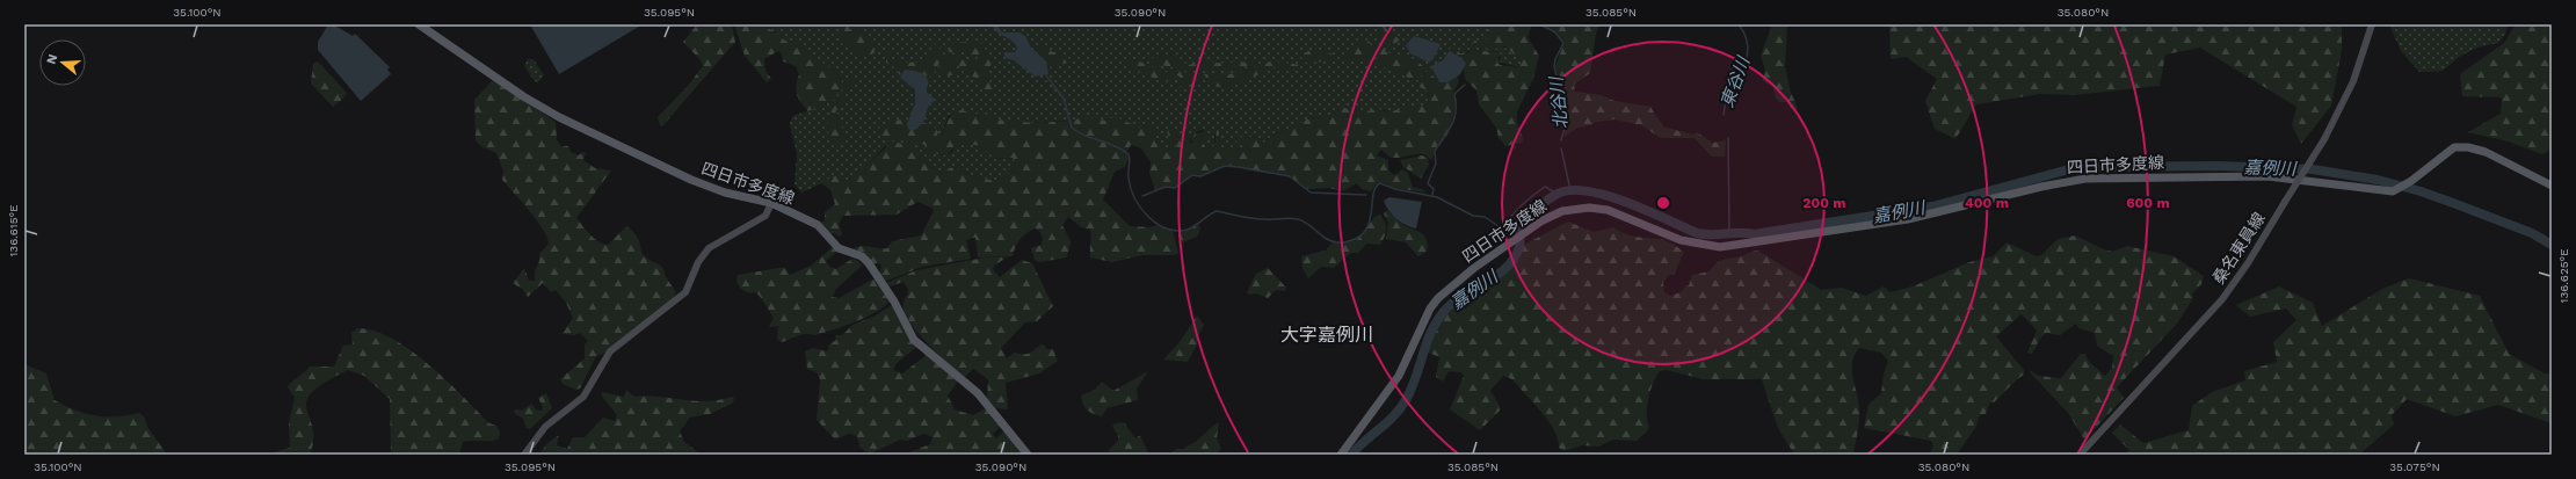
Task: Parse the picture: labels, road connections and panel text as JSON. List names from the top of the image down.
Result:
{
  "streets": {
    "main road": ["四日市多度線", "桑名東員線"]
  },
  "districts": ["大字嘉例川"],
  "water": ["東谷川", "北谷川", "嘉例川"],
  "north": "left",
  "coordinates": [
    "35.100°N",
    "35.095°N",
    "35.090°N",
    "35.085°N",
    "35.080°N",
    "136.615°E",
    "136.625°E",
    "35.075°N"
  ],
  "rings": ["200 m", "400 m", "600 m"]
}
